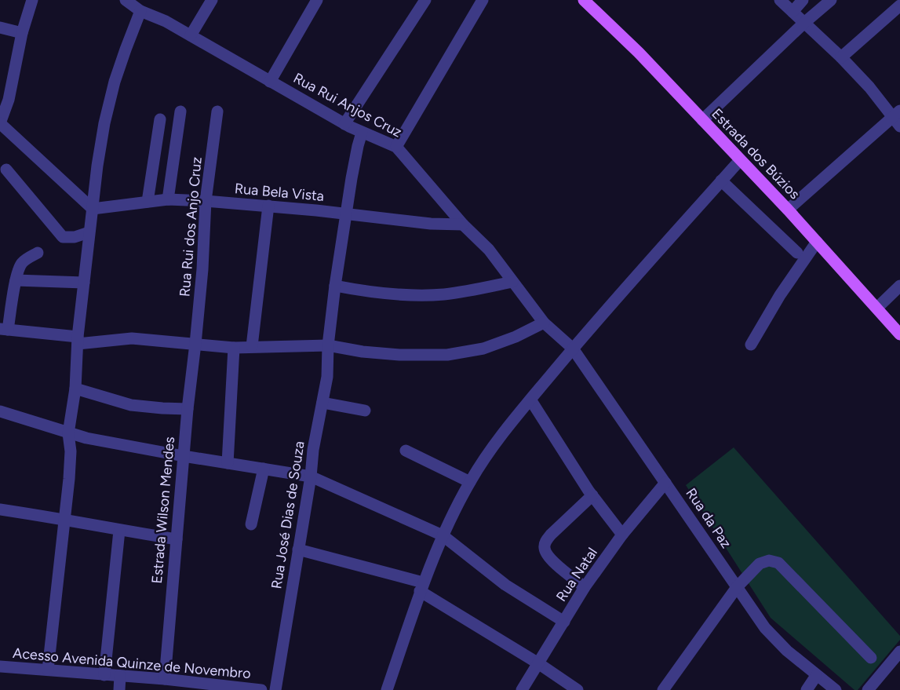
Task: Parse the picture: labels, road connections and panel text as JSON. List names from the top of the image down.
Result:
{
  "streets": {
    "main road": ["Estrada dos Búzios"],
    "street": [
      "Rua Rui Anjos Cruz",
      "Rua Bela Vista",
      "Rua Rui dos Anjo Cruz",
      "Estrada Wilson Mendes",
      "Rua José Dias de Souza",
      "Rua da Paz",
      "Rua Natal",
      "Acesso Avenida Quinze de Novembro"
    ]
  },
  "crossings": [
    ["Rua Rui Anjos Cruz", "Rua Bela Vista"],
    ["Rua Rui Anjos Cruz", "Rua José Dias de Souza"],
    ["Rua Rui Anjos Cruz", "Rua da Paz"],
    ["Rua Bela Vista", "Rua Rui dos Anjo Cruz"],
    ["Rua Bela Vista", "Rua José Dias de Souza"],
    ["Rua Rui dos Anjo Cruz", "Estrada Wilson Mendes"],
    ["Estrada Wilson Mendes", "Acesso Avenida Quinze de Novembro"],
    ["Rua da Paz", "Rua Natal"]
  ]
}
